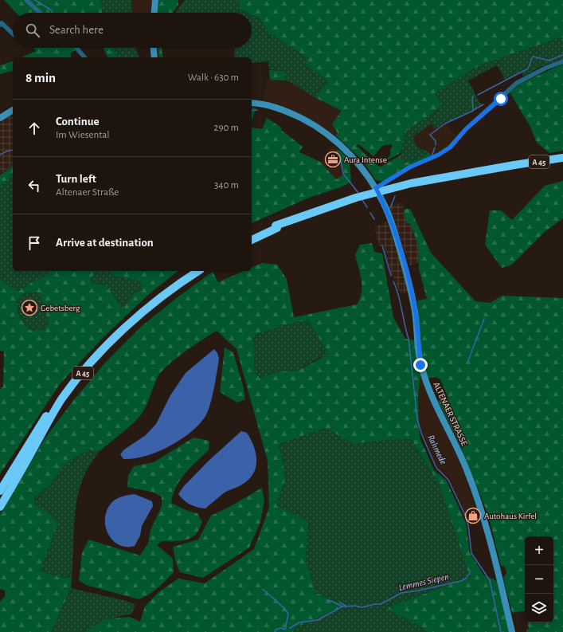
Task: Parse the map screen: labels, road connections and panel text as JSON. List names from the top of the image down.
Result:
{
  "streets": {
    "highway": ["A 45"],
    "main road": ["ALTENAER STRASSE"]
  },
  "water": ["Rahmede", "Lemmes Siepen"],
  "places": {
    "office": ["Aura Intense"],
    "place": ["Gebetsberg"],
    "shop": ["Autohaus Kirfel"]
  },
  "page": {
    "search": "Search here",
    "heading": ["8 min", "Walk · 630 m"],
    "list": [
      ["Continue", "Im Wiesental", "290 m"],
      ["Turn left", "Altenaer Straße", "340 m"],
      "Arrive at destination"
    ],
    "map_buttons": ["+", "−"]
  }
}
